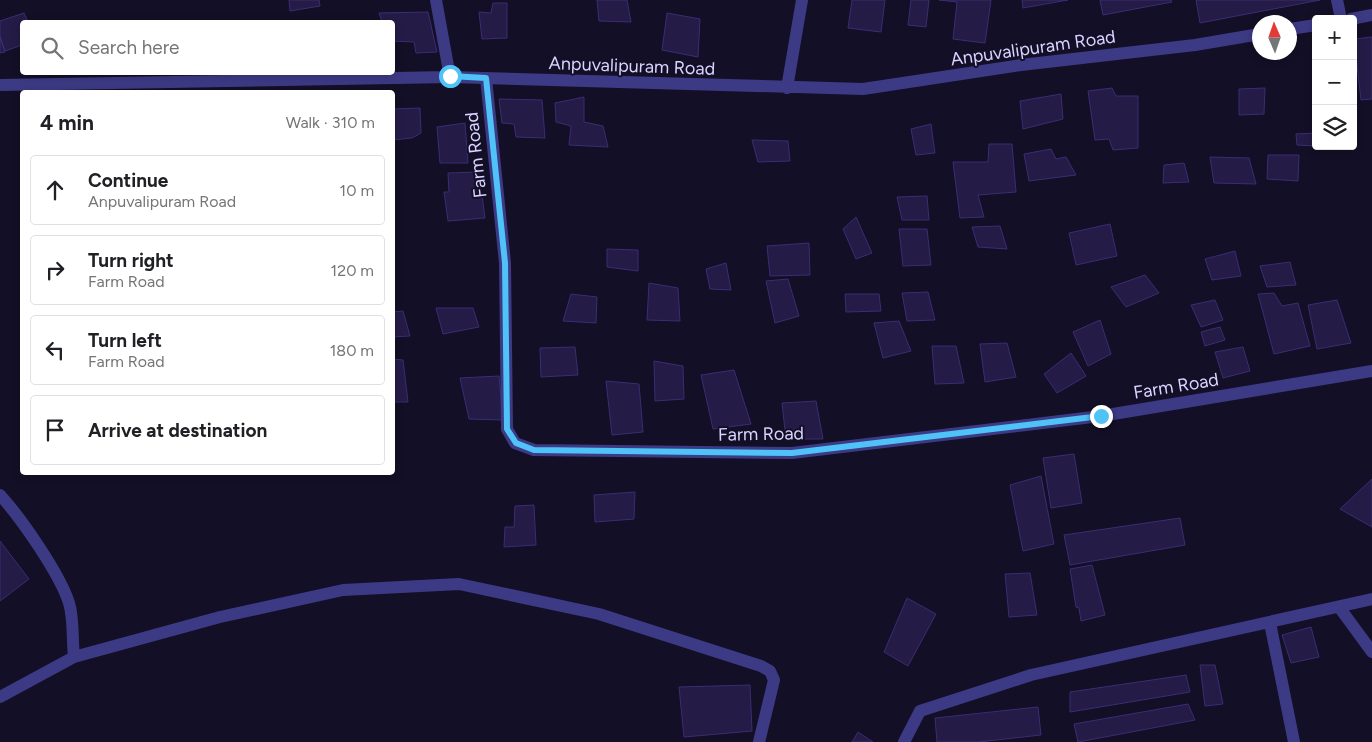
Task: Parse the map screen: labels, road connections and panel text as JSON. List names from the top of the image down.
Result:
{
  "streets": {
    "street": ["Anpuvalipuram Road", "Farm Road"]
  },
  "crossings": [
    ["Anpuvalipuram Road", "Farm Road"]
  ],
  "north": "top",
  "page": {
    "map_buttons": ["+", "−"],
    "search": "Search here",
    "heading": ["4 min", "Walk · 310 m"],
    "list": [
      ["Continue", "Anpuvalipuram Road", "10 m"],
      ["Turn right", "Farm Road", "120 m"],
      ["Turn left", "Farm Road", "180 m"],
      "Arrive at destination"
    ]
  }
}
